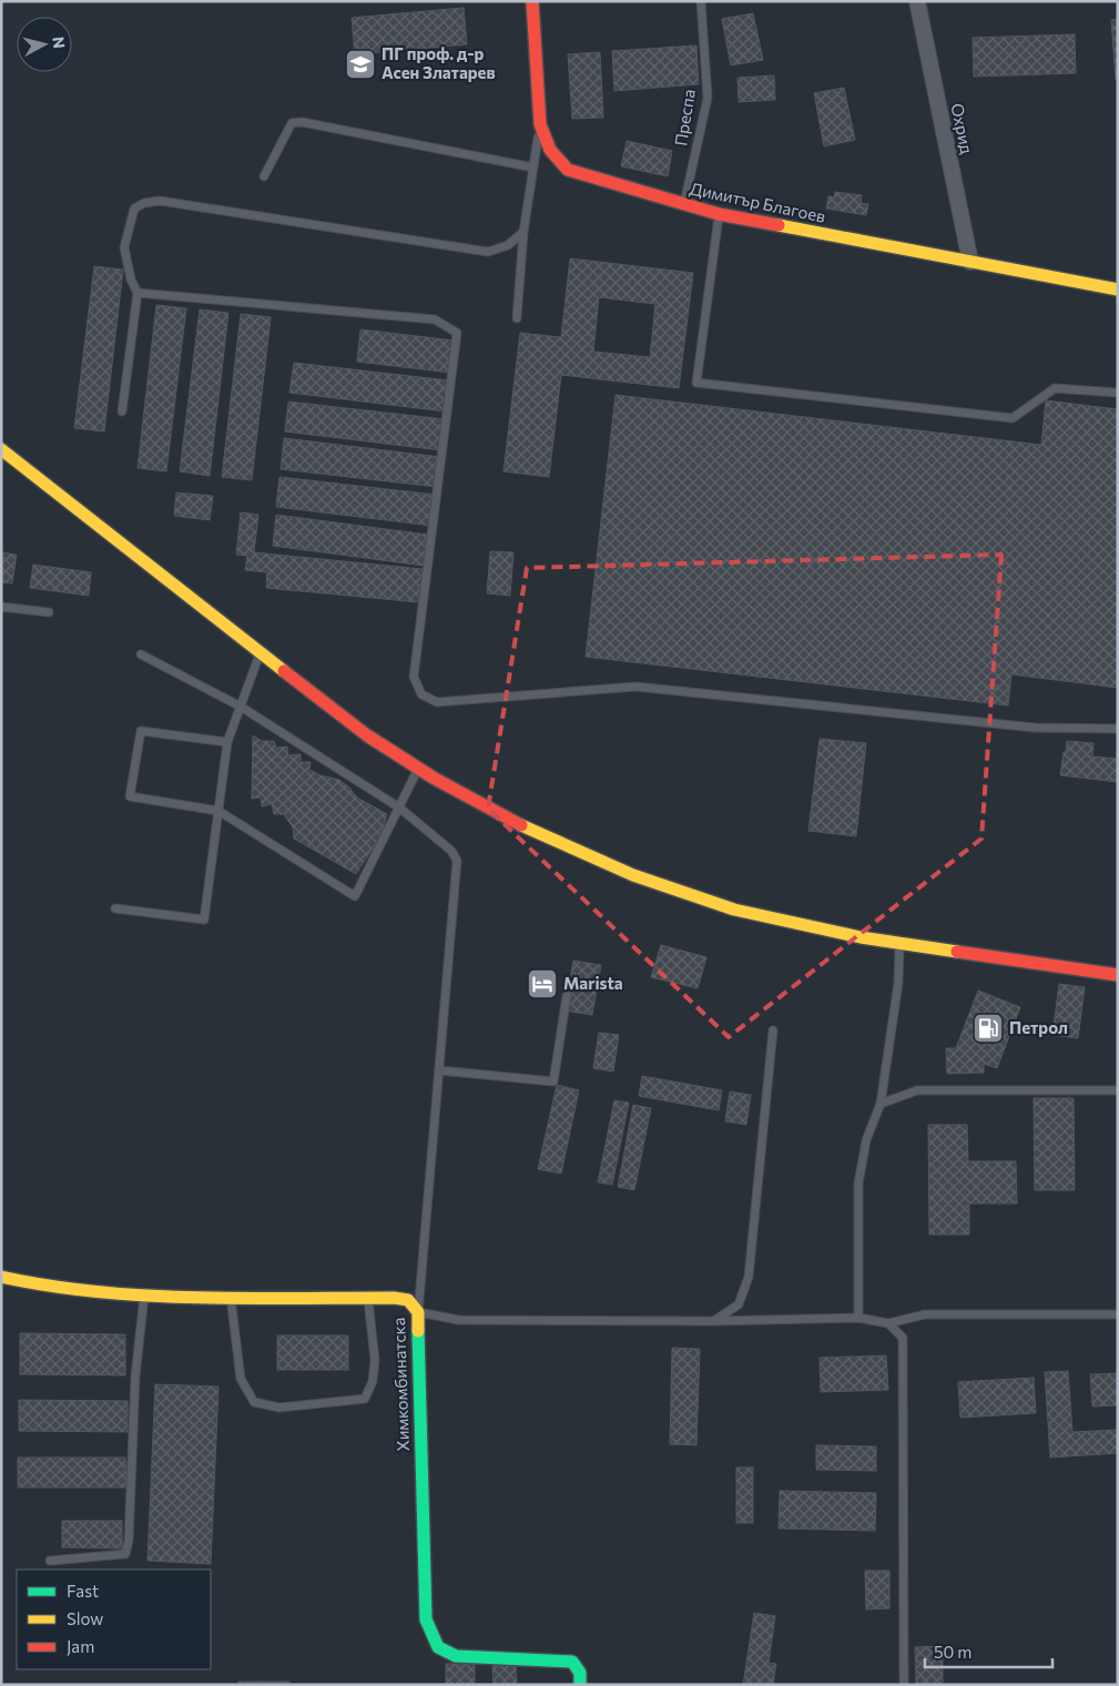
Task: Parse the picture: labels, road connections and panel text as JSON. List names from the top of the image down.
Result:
{
  "streets": {
    "street": ["Охрид", "Димитър Благоев", "Химкомбинатска"],
    "lane": ["Преспа"]
  },
  "crossings": [
    ["Преспа", "Димитър Благоев"],
    ["Охрид", "Димитър Благоев"]
  ],
  "places": {
    "school or university": ["ПГ проф. д-р Асен Златарев"],
    "hotel": ["Marista"],
    "fuel station": ["Петрол"]
  },
  "legend": ["Fast", "Slow", "Jam"],
  "scale_bar": "50 m",
  "north": "right"
}
